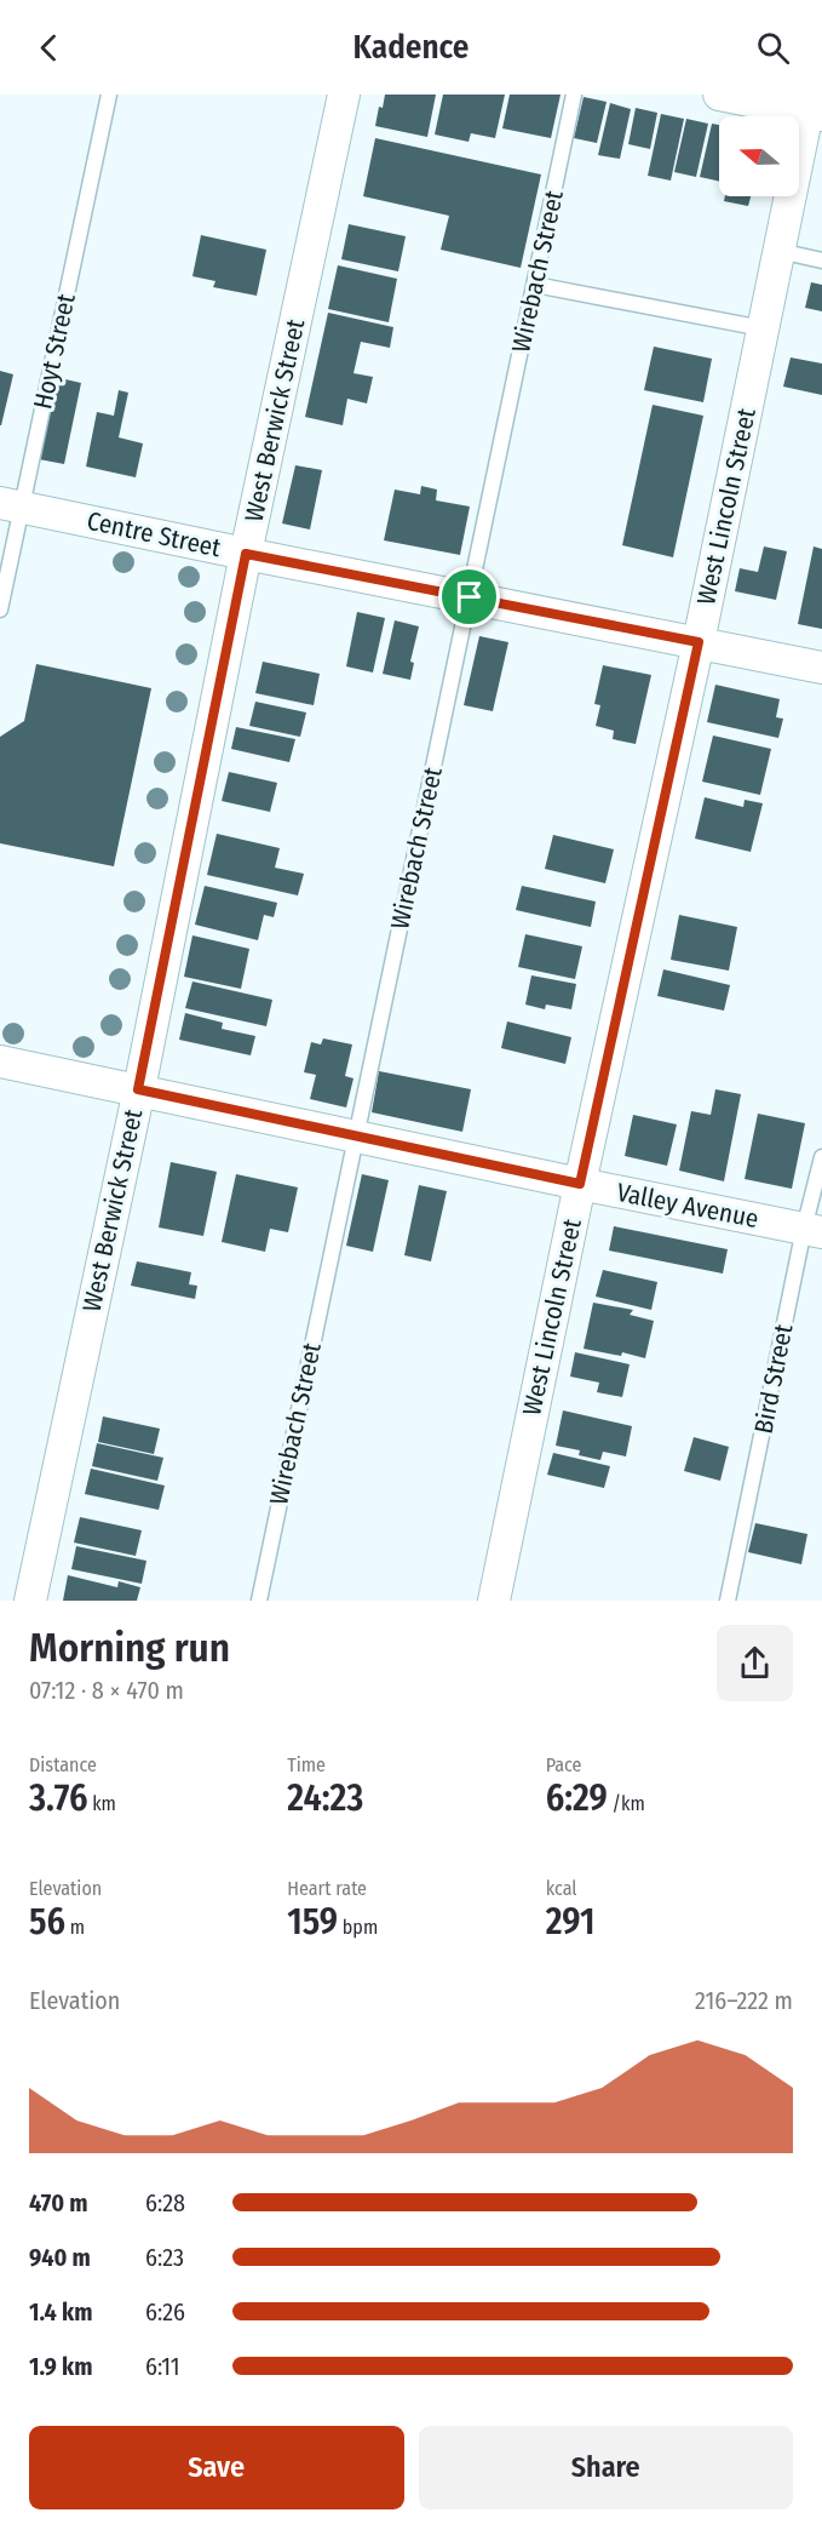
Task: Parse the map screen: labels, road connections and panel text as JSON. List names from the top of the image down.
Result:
{
  "streets": {
    "street": [
      "West Berwick Street",
      "West Lincoln Street",
      "Centre Street",
      "Valley Avenue"
    ],
    "lane": ["Wirebach Street", "Hoyt Street", "Bird Street"]
  },
  "crossings": [
    ["Wirebach Street", "Centre Street"],
    ["Wirebach Street", "Valley Avenue"],
    ["Hoyt Street", "Centre Street"],
    ["West Berwick Street", "Centre Street"],
    ["West Berwick Street", "Valley Avenue"],
    ["West Lincoln Street", "Centre Street"],
    ["West Lincoln Street", "Valley Avenue"],
    ["Valley Avenue", "Bird Street"]
  ],
  "north": "left",
  "page": {
    "header": "Kadence",
    "heading": ["Morning run", "07:12 · 8 × 470 m"],
    "stats": [
      ["Distance", "3.76 km"],
      ["Time", "24:23"],
      ["Pace", "6:29 /km"],
      ["Elevation", "56 m"],
      ["Heart rate", "159 bpm"],
      ["kcal", "291"]
    ],
    "chart": ["Elevation", "216–222 m"],
    "list": [
      {
        "name": "470 m",
        "note": "6:28"
      },
      {
        "name": "940 m",
        "note": "6:23"
      },
      {
        "name": "1.4 km",
        "note": "6:26"
      },
      {
        "name": "1.9 km",
        "note": "6:11"
      }
    ],
    "buttons": ["Save", "Share"]
  }
}
